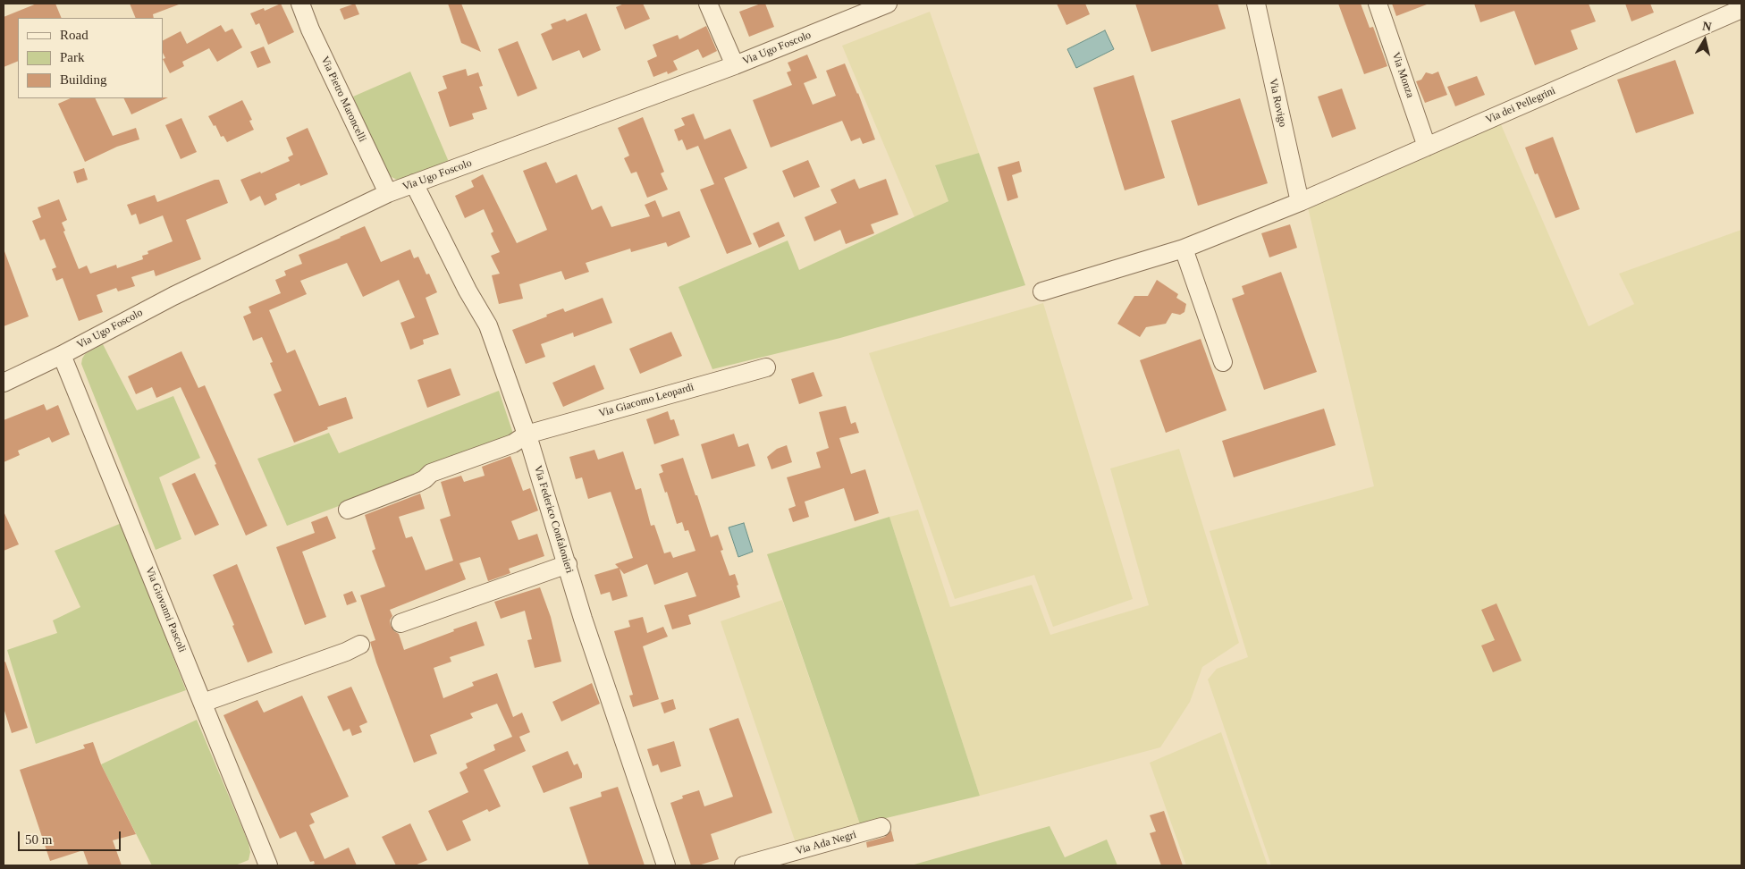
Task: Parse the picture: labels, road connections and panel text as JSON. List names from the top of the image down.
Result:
{
  "streets": {
    "street": [
      "Via Ugo Foscolo",
      "Via Monza",
      "Via Pietro Maroncelli",
      "Via Rovigo",
      "Via dei Pellegrini",
      "Via Giacomo Leopardi",
      "Via Federico Confalonieri",
      "Via Giovanni Pascoli",
      "Via Ada Negri"
    ]
  },
  "crossings": [
    ["Via Ugo Foscolo", "Via Pietro Maroncelli"],
    ["Via Ugo Foscolo", "Via Federico Confalonieri"],
    ["Via Ugo Foscolo", "Via Giovanni Pascoli"],
    ["Via Monza", "Via dei Pellegrini"],
    ["Via Rovigo", "Via dei Pellegrini"],
    ["Via Giacomo Leopardi", "Via Federico Confalonieri"]
  ],
  "legend": ["Road", "Park", "Building"],
  "scale_bar": "50 m",
  "north": "top"
}
